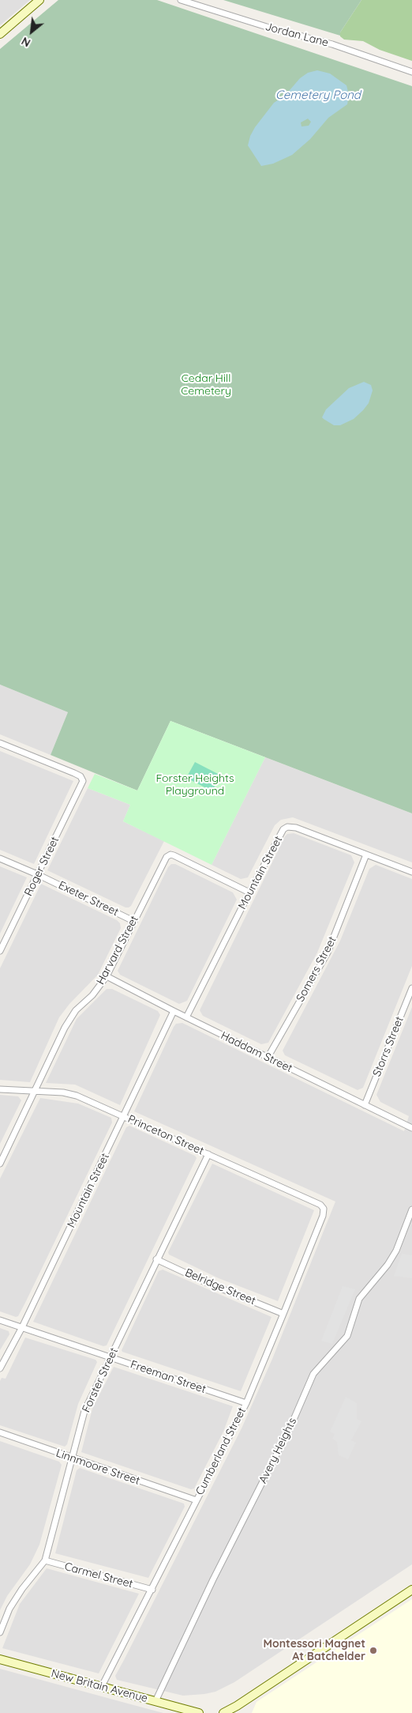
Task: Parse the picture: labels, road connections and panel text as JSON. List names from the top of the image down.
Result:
{
  "streets": {
    "main road": ["New Britain Avenue"],
    "street": [
      "Jordan Lane",
      "Roger Street",
      "Mountain Street",
      "Exeter Street",
      "Harvard Street",
      "Somers Street",
      "Storrs Street",
      "Haddam Street",
      "Princeton Street",
      "Belridge Street",
      "Freeman Street",
      "Forster Street",
      "Avery Heights",
      "Cumberland Street",
      "Linnmoore Street",
      "Carmel Street"
    ]
  },
  "crossings": [
    ["Roger Street", "Exeter Street"],
    ["Mountain Street", "Harvard Street"],
    ["Mountain Street", "Somers Street"],
    ["Mountain Street", "Haddam Street"],
    ["Mountain Street", "Princeton Street"],
    ["Mountain Street", "Freeman Street"],
    ["Exeter Street", "Harvard Street"],
    ["Harvard Street", "Haddam Street"],
    ["Harvard Street", "Princeton Street"],
    ["Somers Street", "Haddam Street"],
    ["Storrs Street", "Haddam Street"],
    ["Princeton Street", "Forster Street"],
    ["Princeton Street", "Cumberland Street"],
    ["Belridge Street", "Forster Street"],
    ["Belridge Street", "Cumberland Street"],
    ["Freeman Street", "Forster Street"],
    ["Freeman Street", "Cumberland Street"],
    ["Forster Street", "Linnmoore Street"],
    ["Forster Street", "Carmel Street"],
    ["Avery Heights", "New Britain Avenue"],
    ["Cumberland Street", "Linnmoore Street"],
    ["Cumberland Street", "Carmel Street"],
    ["Cumberland Street", "New Britain Avenue"]
  ],
  "water": ["Cemetery Pond"],
  "parks": ["Cedar Hill Cemetery", "Forster Heights Playground"],
  "places": ["Montessori Magnet At Batchelder"],
  "north": "bottom left"
}
